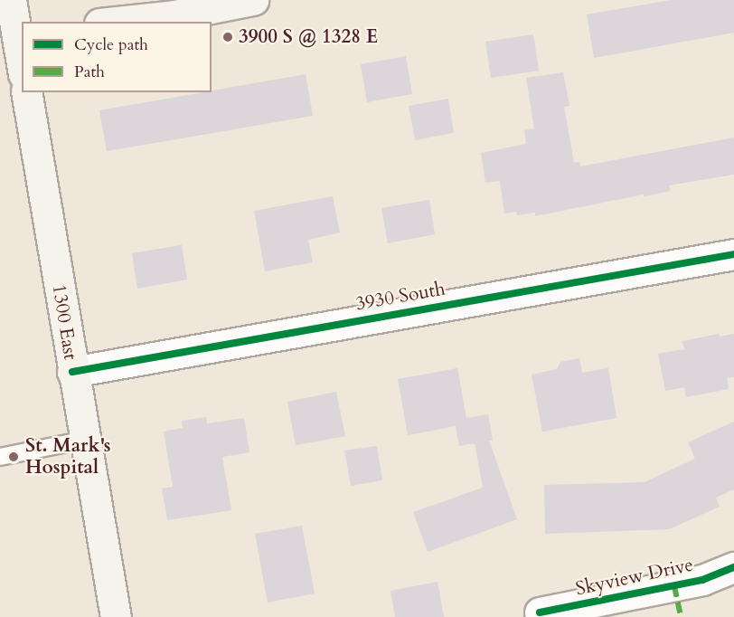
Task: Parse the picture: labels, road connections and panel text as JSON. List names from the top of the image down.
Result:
{
  "streets": {
    "main road": ["1300 East"],
    "street": ["3930 South", "Skyview Drive"]
  },
  "crossings": [
    ["3930 South", "1300 East"]
  ],
  "places": ["3900 S @ 1328 E", "St. Mark's Hospital"],
  "legend": ["Cycle path", "Path"]
}
